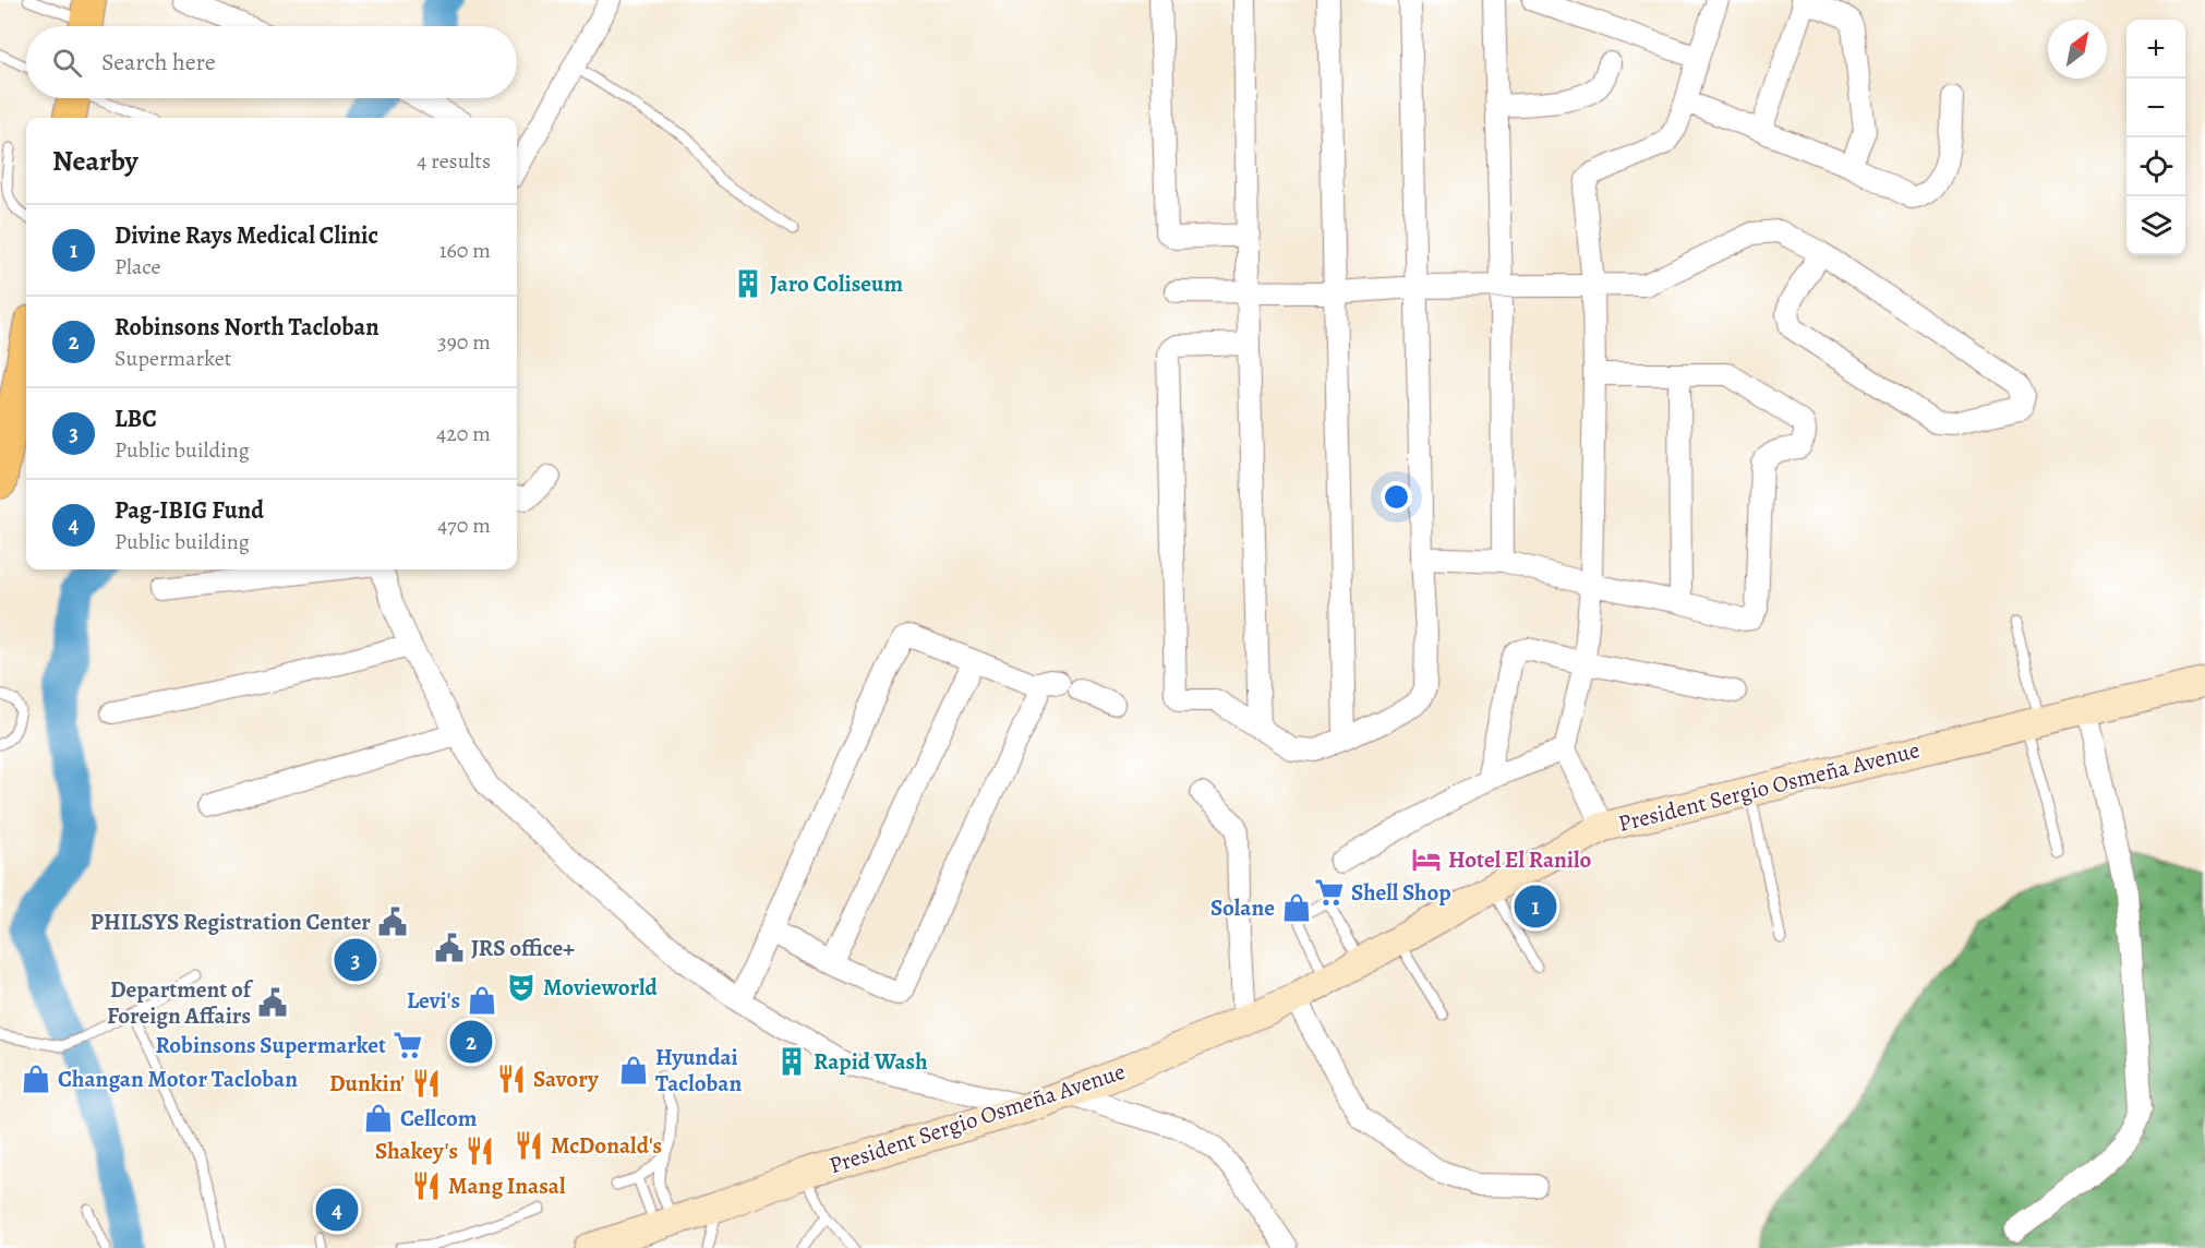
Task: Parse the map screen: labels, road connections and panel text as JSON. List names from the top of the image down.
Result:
{
  "streets": {
    "main road": ["President Sergio Osmeña Avenue"]
  },
  "places": {
    "building": ["Jaro Coliseum", "Rapid Wash"],
    "hotel": ["Hotel El Ranilo"],
    "supermarket": ["Shell Shop", "Robinsons Supermarket"],
    "shop": [
      "Solane",
      "Levi's",
      "Hyundai Tacloban",
      "Changan Motor Tacloban",
      "Cellcom"
    ],
    "public building": ["PHILSYS Registration Center", "JRS office+", "Department of Foreign Affairs"],
    "theatre": ["Movieworld"],
    "restaurant": [
      "Savory",
      "Dunkin'",
      "McDonald's",
      "Shakey's",
      "Mang Inasal"
    ]
  },
  "north": "top right",
  "page": {
    "map_buttons": ["+", "−"],
    "search": "Search here",
    "heading": ["Nearby", "4 results"],
    "list": [
      {
        "mark": "1",
        "name": "Divine Rays Medical Clinic",
        "note": "Place",
        "value": "160 m"
      },
      {
        "mark": "2",
        "name": "Robinsons North Tacloban",
        "note": "Supermarket",
        "value": "390 m"
      },
      {
        "mark": "3",
        "name": "LBC",
        "note": "Public building",
        "value": "420 m"
      },
      {
        "mark": "4",
        "name": "Pag-IBIG Fund",
        "note": "Public building",
        "value": "470 m"
      }
    ],
    "pins": [
      "1",
      "3",
      "2",
      "4"
    ]
  }
}
